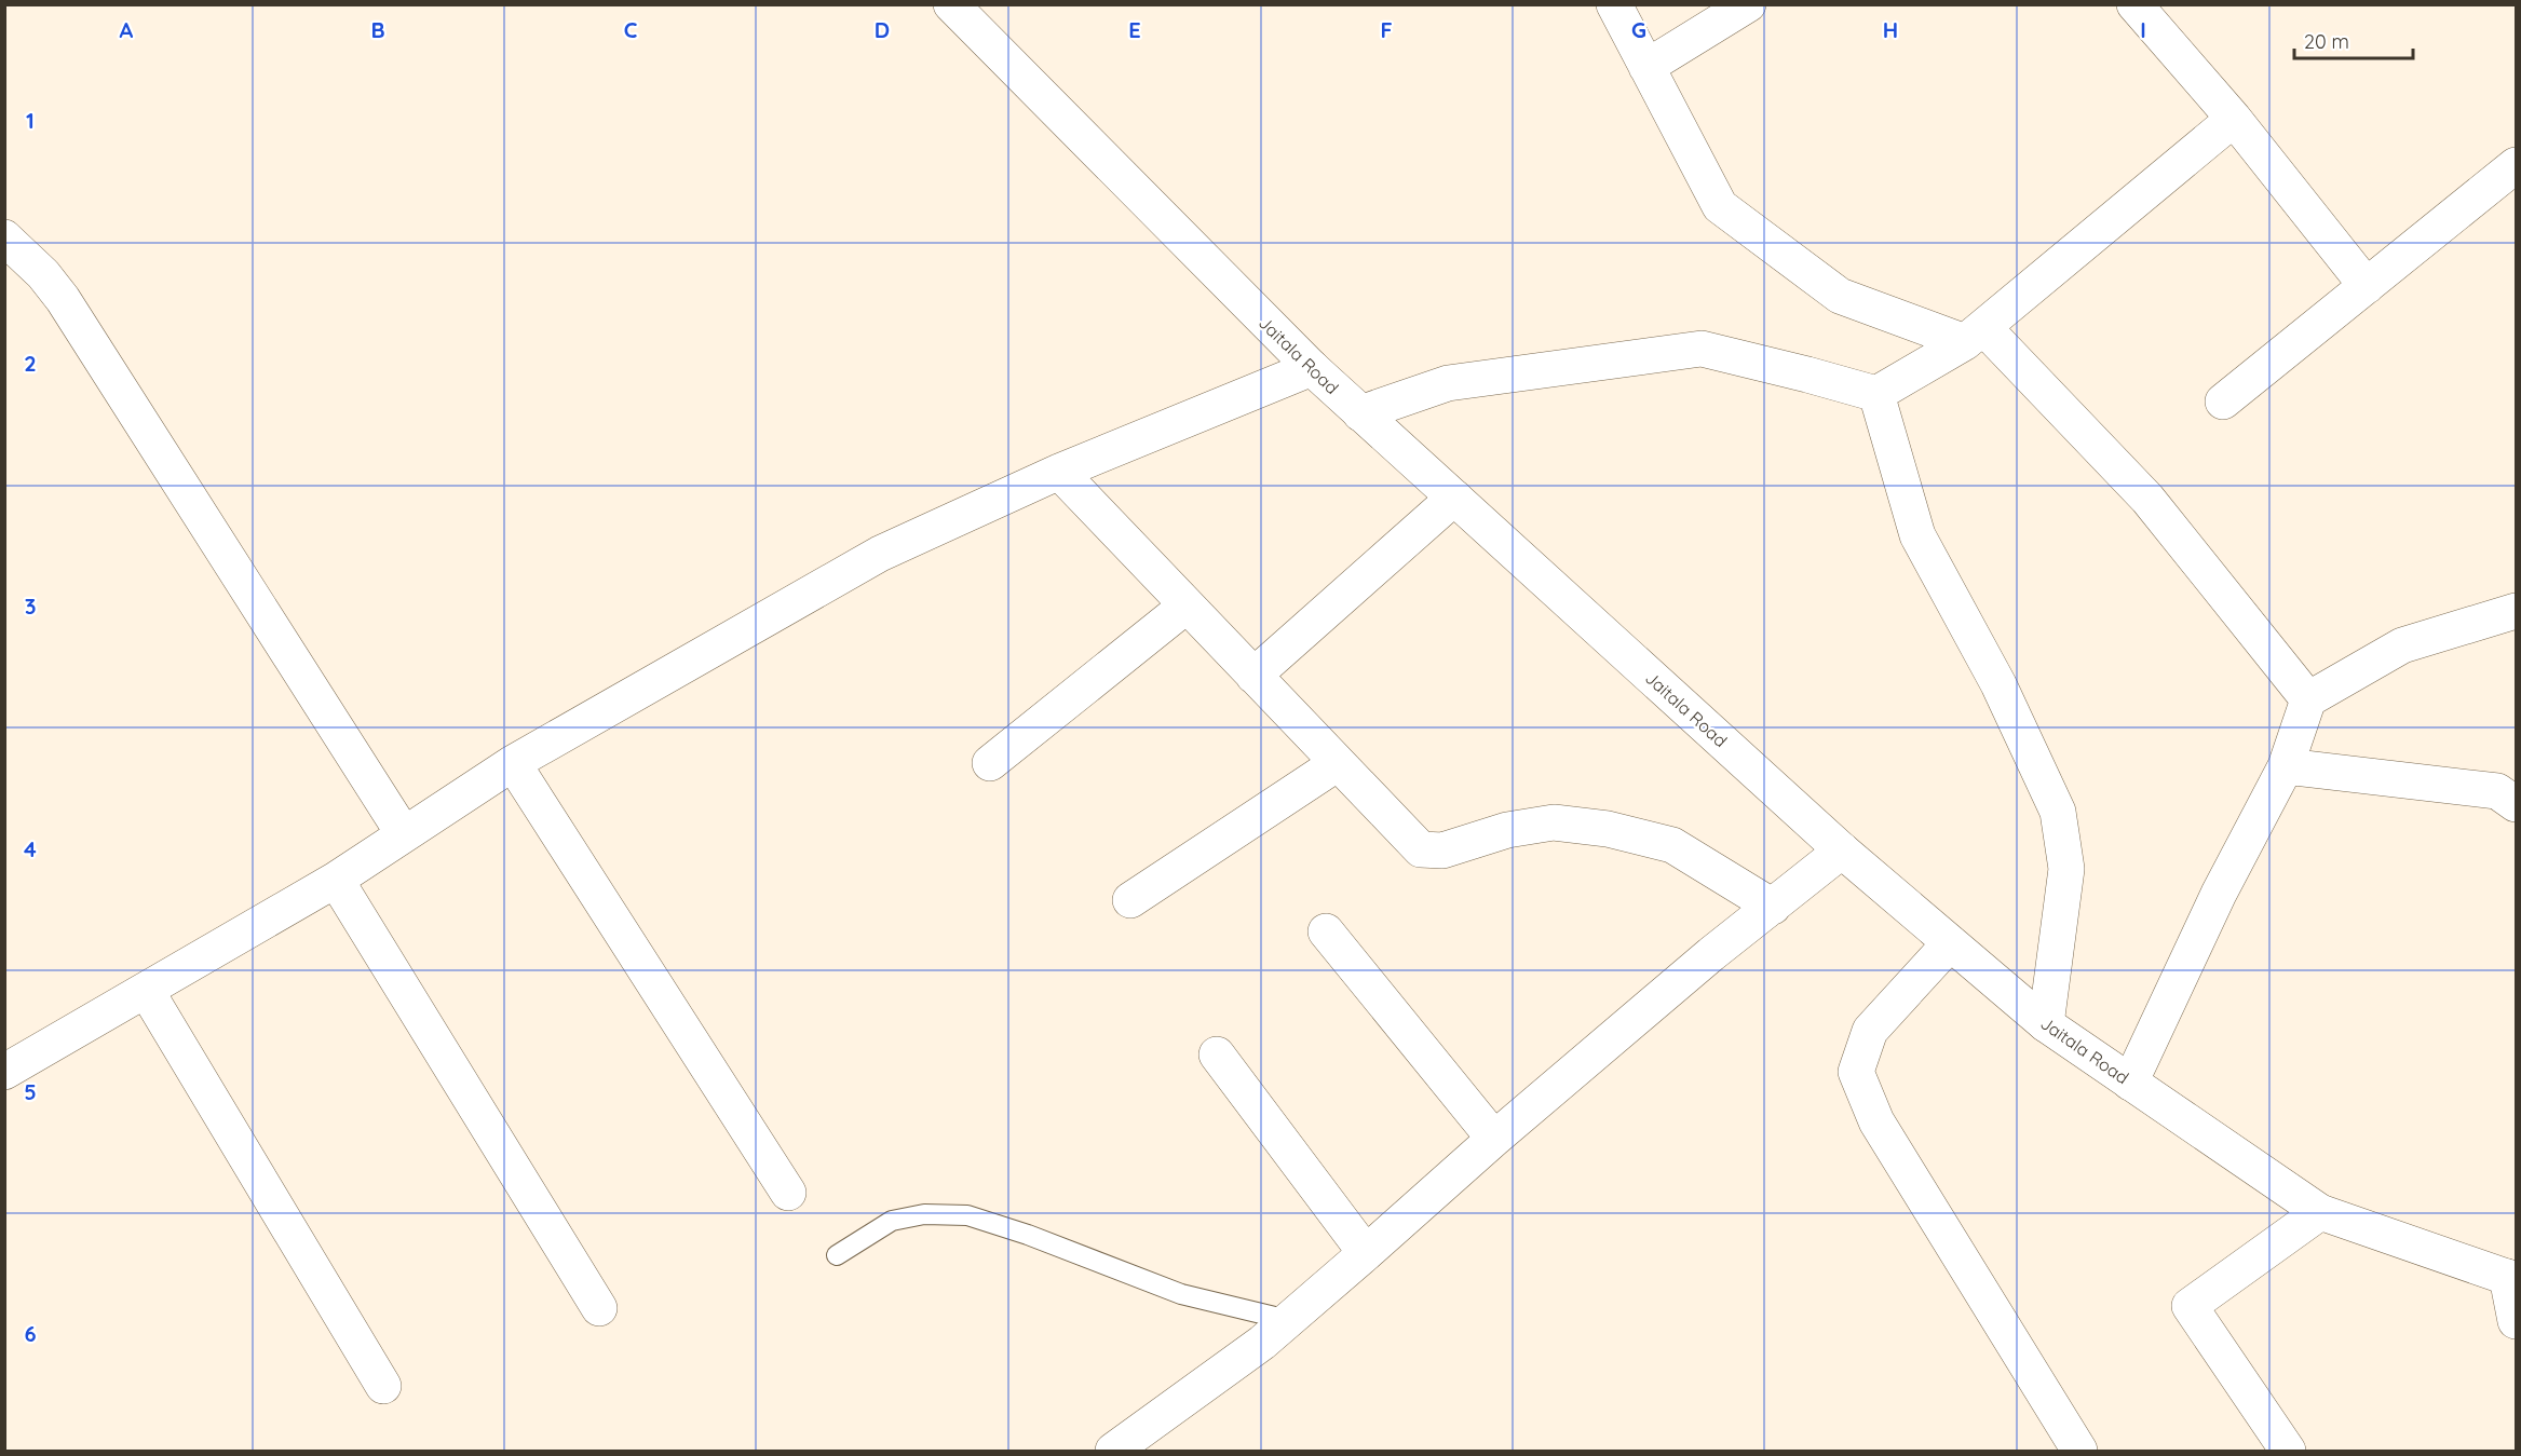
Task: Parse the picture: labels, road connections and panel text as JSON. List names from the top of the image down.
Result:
{
  "streets": {
    "street": ["Jaitala Road"]
  },
  "scale_bar": "20 m",
  "grid": {
    "columns": [
      "A",
      "B",
      "C",
      "D",
      "E",
      "F",
      "G",
      "H",
      "I"
    ],
    "rows": [
      "1",
      "2",
      "3",
      "4",
      "5",
      "6"
    ]
  }
}
